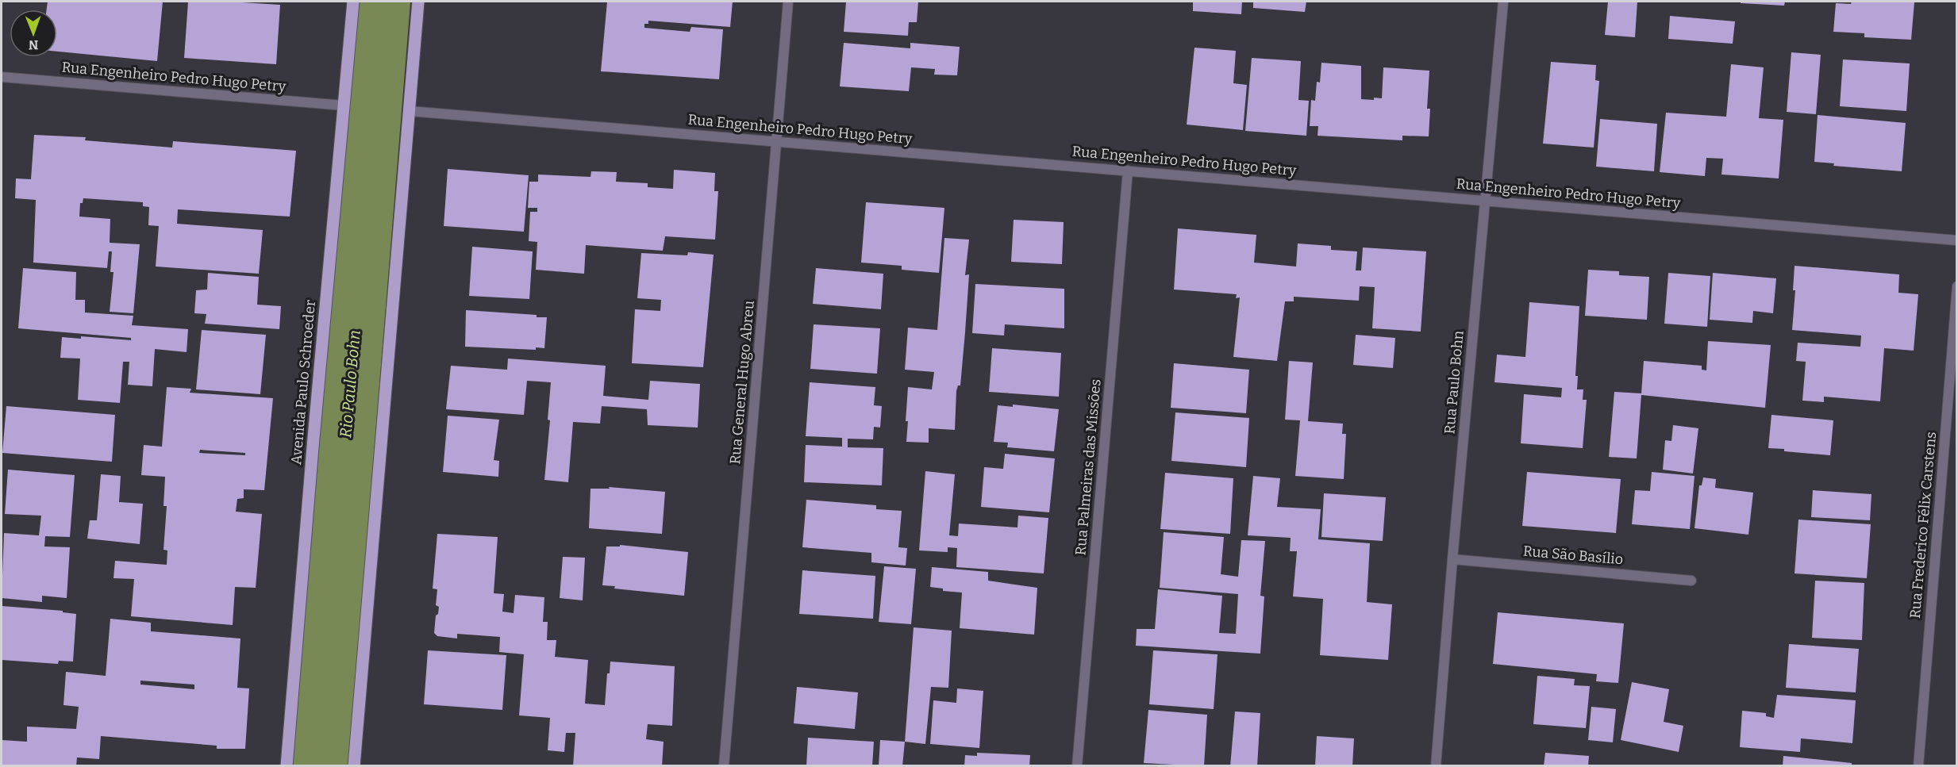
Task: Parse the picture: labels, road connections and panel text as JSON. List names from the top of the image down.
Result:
{
  "streets": {
    "main road": ["Avenida Paulo Schroeder"],
    "street": [
      "Rua Engenheiro Pedro Hugo Petry",
      "Rua General Hugo Abreu",
      "Rua Paulo Bohn",
      "Rua Palmeiras das Missões",
      "Rua Frederico Félix Carstens",
      "Rua São Basílio"
    ]
  },
  "crossings": [
    ["Rua Engenheiro Pedro Hugo Petry", "Avenida Paulo Schroeder"],
    ["Rua Engenheiro Pedro Hugo Petry", "Rua General Hugo Abreu"],
    ["Rua Engenheiro Pedro Hugo Petry", "Rua Paulo Bohn"],
    ["Rua Engenheiro Pedro Hugo Petry", "Rua Palmeiras das Missões"],
    ["Rua Paulo Bohn", "Rua São Basílio"]
  ],
  "water": ["Rio Paulo Bohn"],
  "north": "bottom"
}
